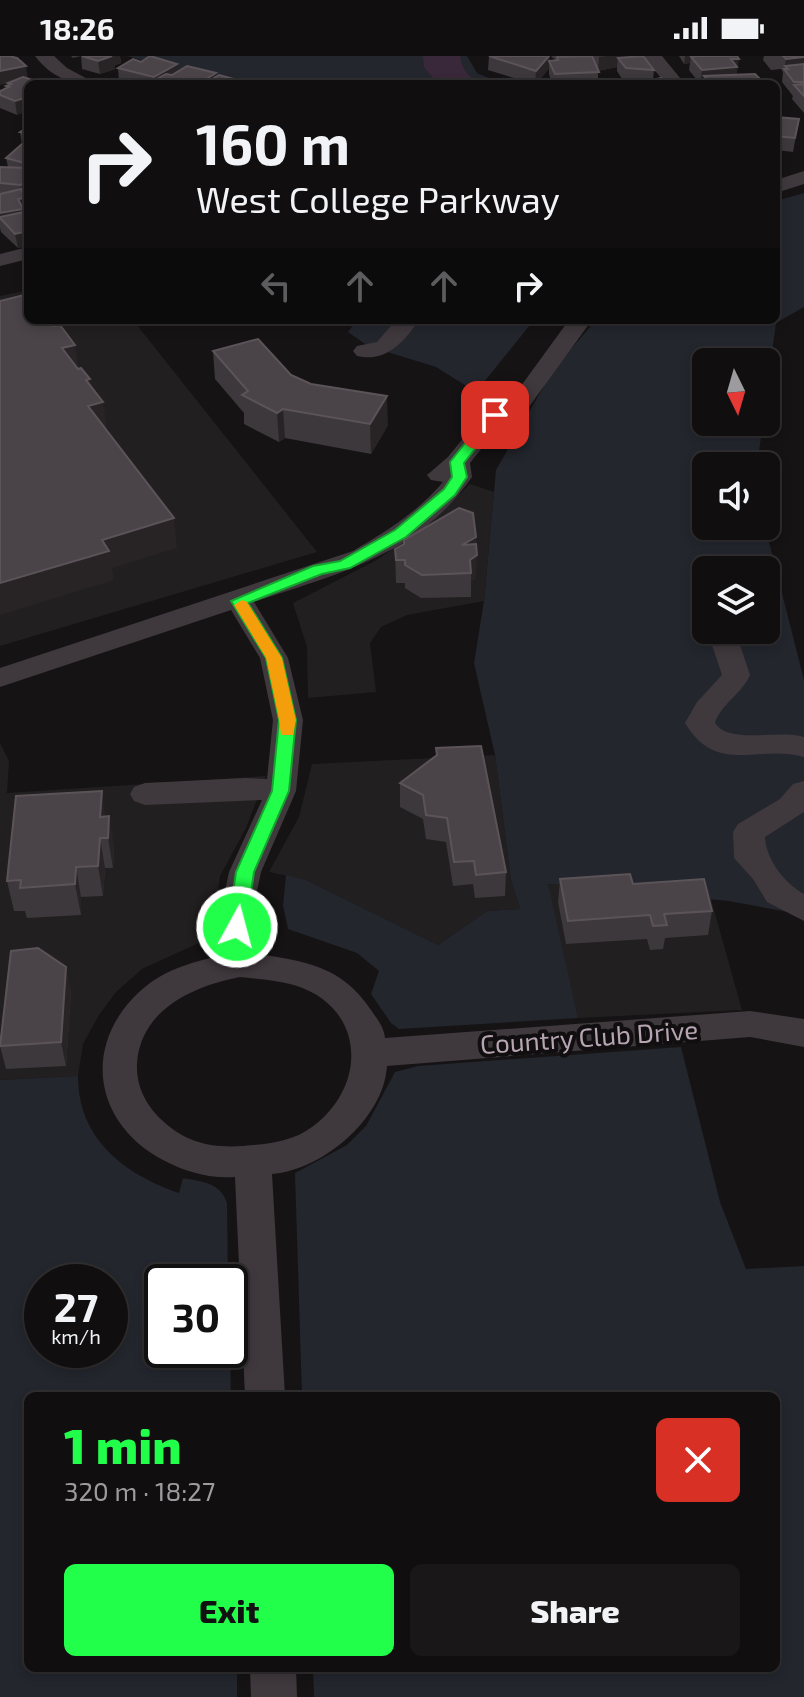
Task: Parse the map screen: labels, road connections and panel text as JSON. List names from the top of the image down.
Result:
{
  "streets": {
    "street": ["Country Club Drive"]
  },
  "north": "bottom",
  "page": {
    "status": "18:26",
    "turn": ["160 m", "West College Parkway"],
    "speed": "27 km/h",
    "limit": "30",
    "heading": ["1 min", "320 m · 18:27"],
    "buttons": ["Exit", "Share"]
  }
}
